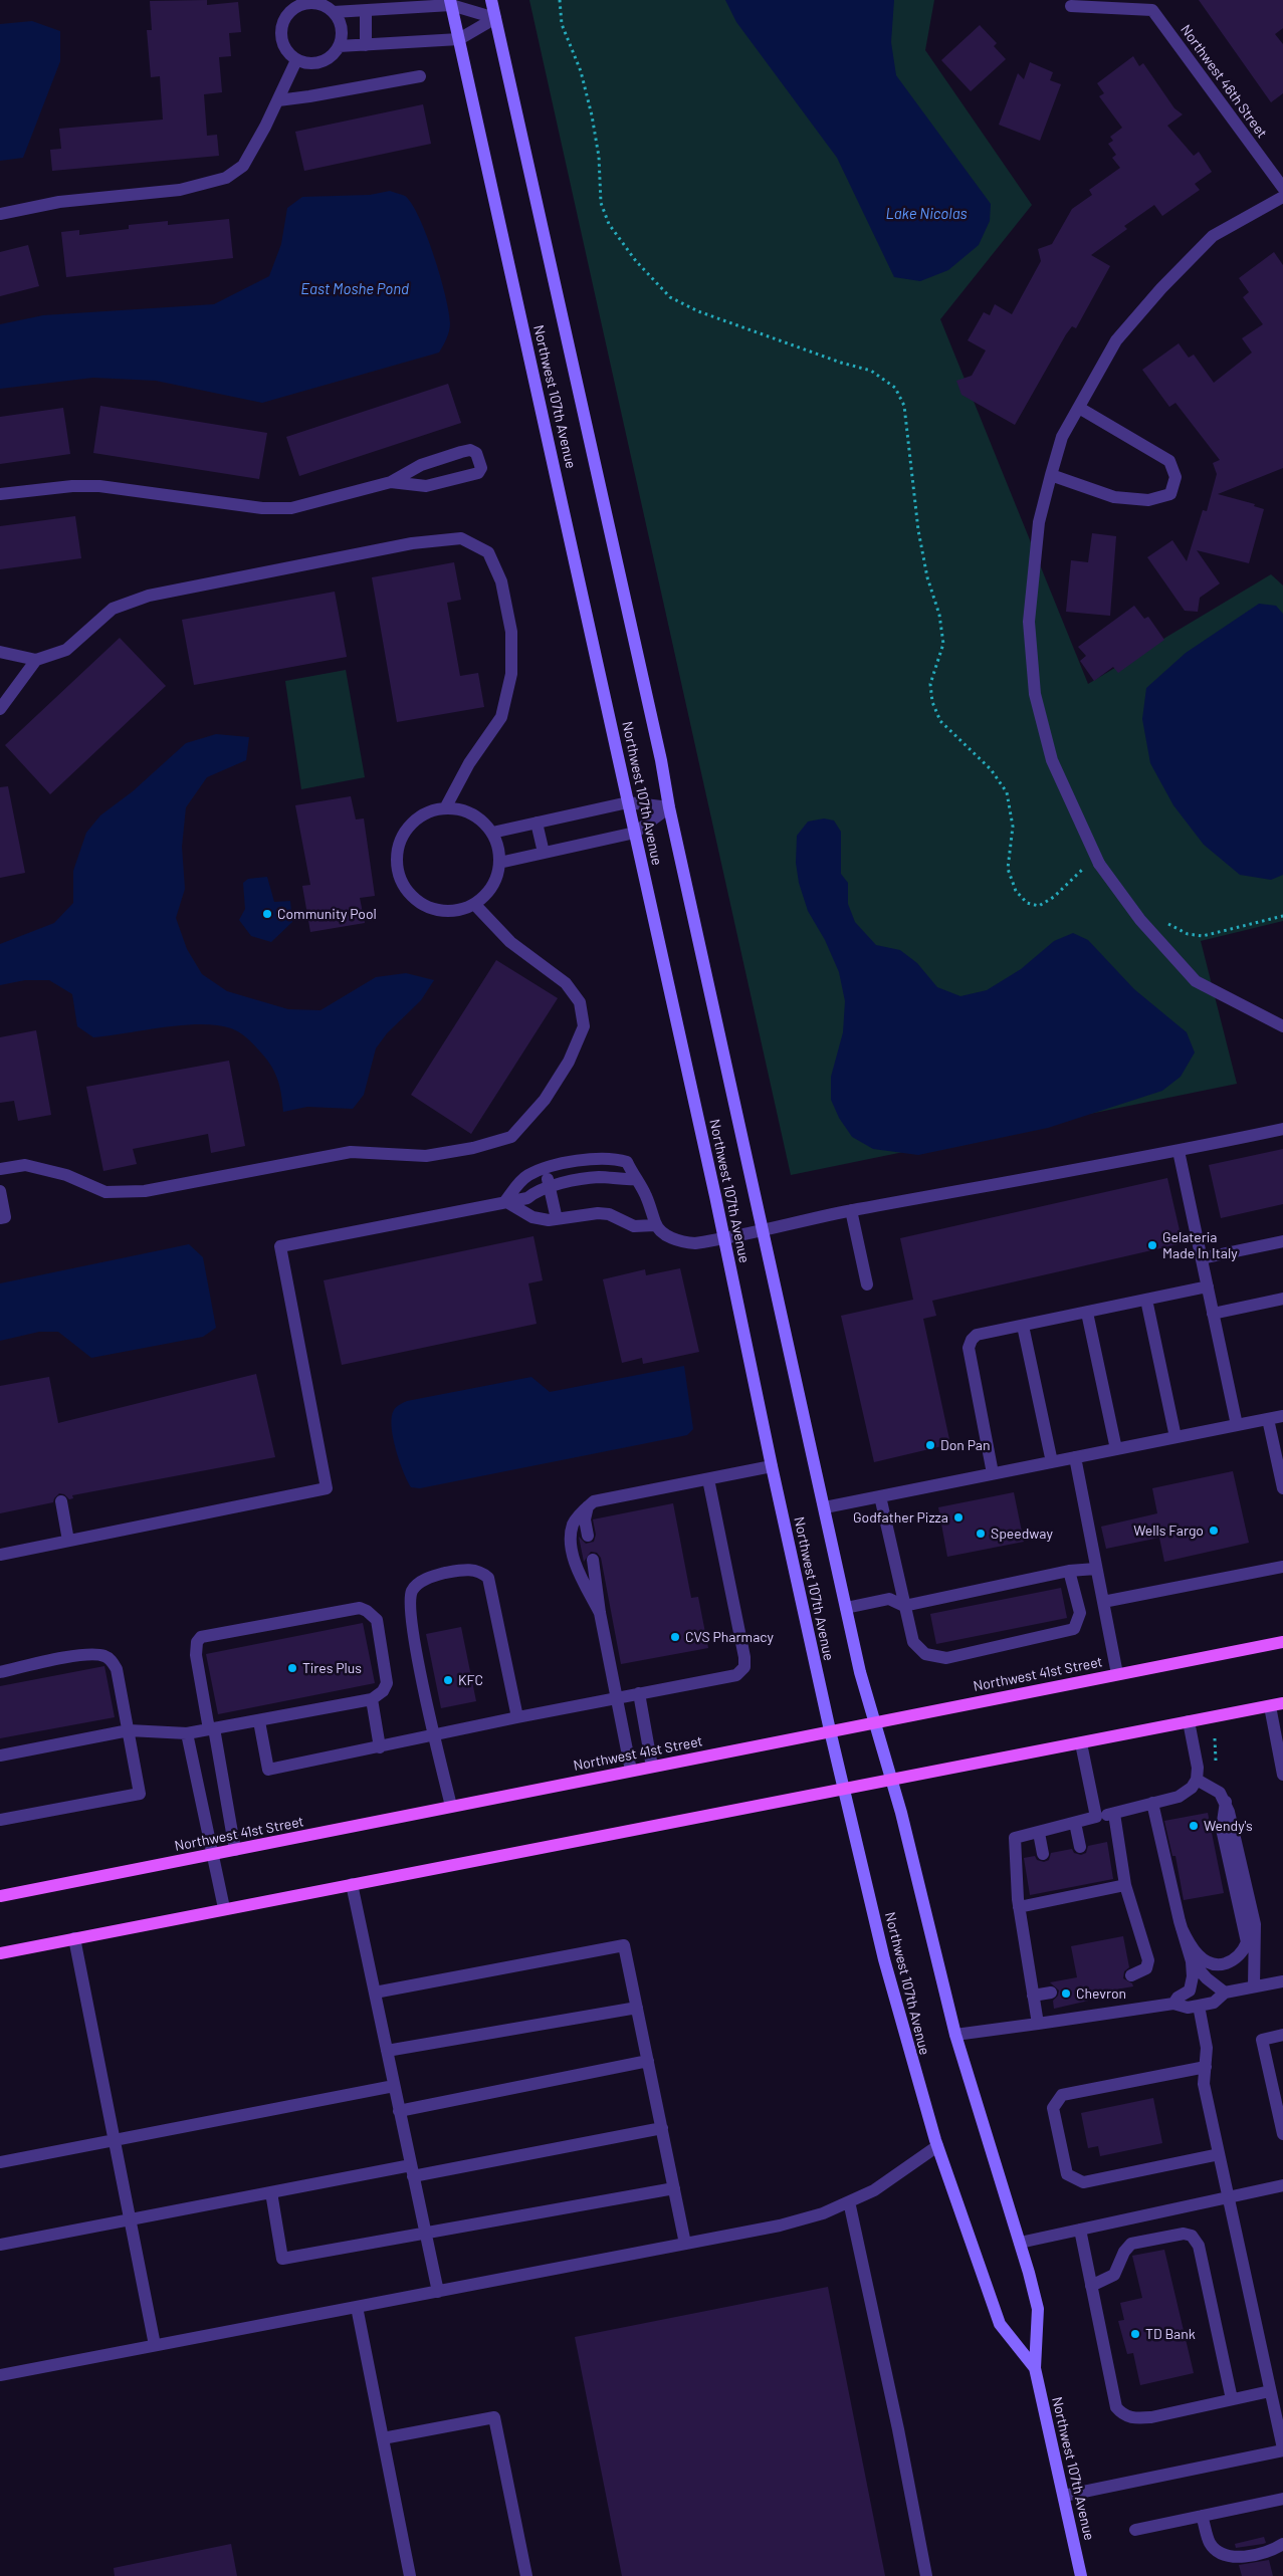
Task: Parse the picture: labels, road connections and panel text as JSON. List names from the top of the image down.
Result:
{
  "streets": {
    "main road": ["Northwest 107th Avenue", "Northwest 41st Street"],
    "street": ["Northwest 46th Street"]
  },
  "crossings": [
    ["Northwest 107th Avenue", "Northwest 41st Street"]
  ],
  "water": ["Lake Nicolas", "East Moshe Pond"],
  "places": [
    "Community Pool",
    "Gelateria Made In Italy",
    "Don Pan",
    "Godfather Pizza",
    "Wells Fargo",
    "Speedway",
    "CVS Pharmacy",
    "Tires Plus",
    "KFC",
    "Wendy's",
    "Chevron",
    "TD Bank"
  ]
}
